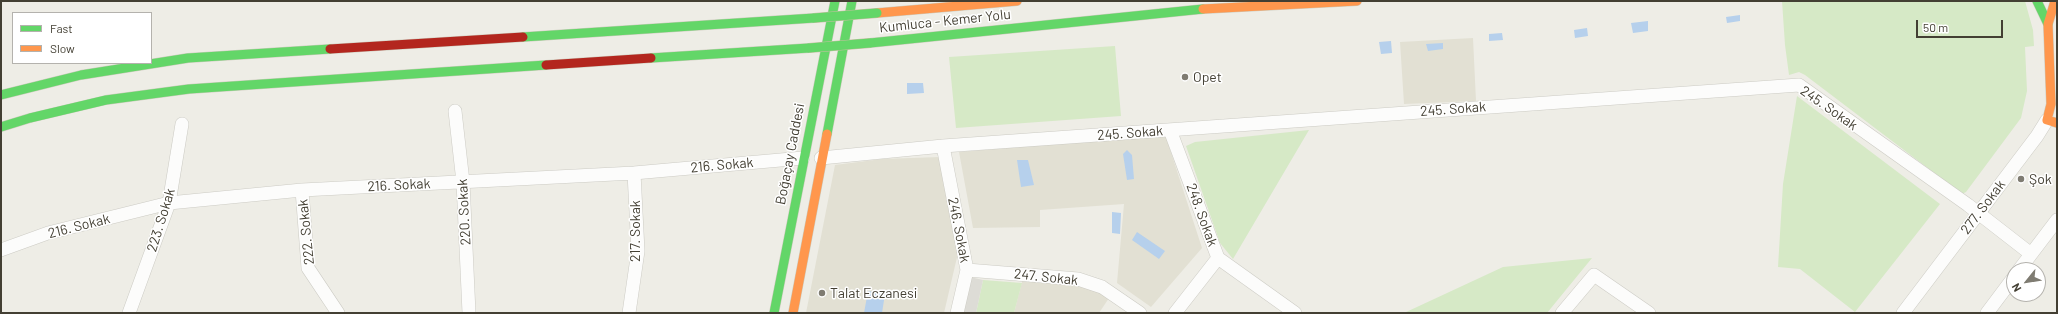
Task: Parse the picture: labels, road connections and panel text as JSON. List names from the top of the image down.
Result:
{
  "streets": {
    "main road": ["Kumluca - Kemer Yolu", "Boğaçay Caddesi", "277. Sokak"],
    "street": [
      "245. Sokak",
      "216. Sokak",
      "220. Sokak",
      "248. Sokak",
      "223. Sokak",
      "246. Sokak",
      "217. Sokak",
      "222. Sokak",
      "247. Sokak"
    ]
  },
  "crossings": [
    ["245. Sokak", "277. Sokak"],
    ["245. Sokak", "248. Sokak"],
    ["245. Sokak", "246. Sokak"],
    ["Boğaçay Caddesi", "216. Sokak"],
    ["216. Sokak", "220. Sokak"],
    ["216. Sokak", "223. Sokak"],
    ["216. Sokak", "217. Sokak"],
    ["216. Sokak", "222. Sokak"],
    ["246. Sokak", "247. Sokak"]
  ],
  "places": ["Opet", "Şok", "Talat Eczanesi"],
  "legend": ["Fast", "Slow"],
  "scale_bar": "50 m",
  "north": "bottom left"
}
